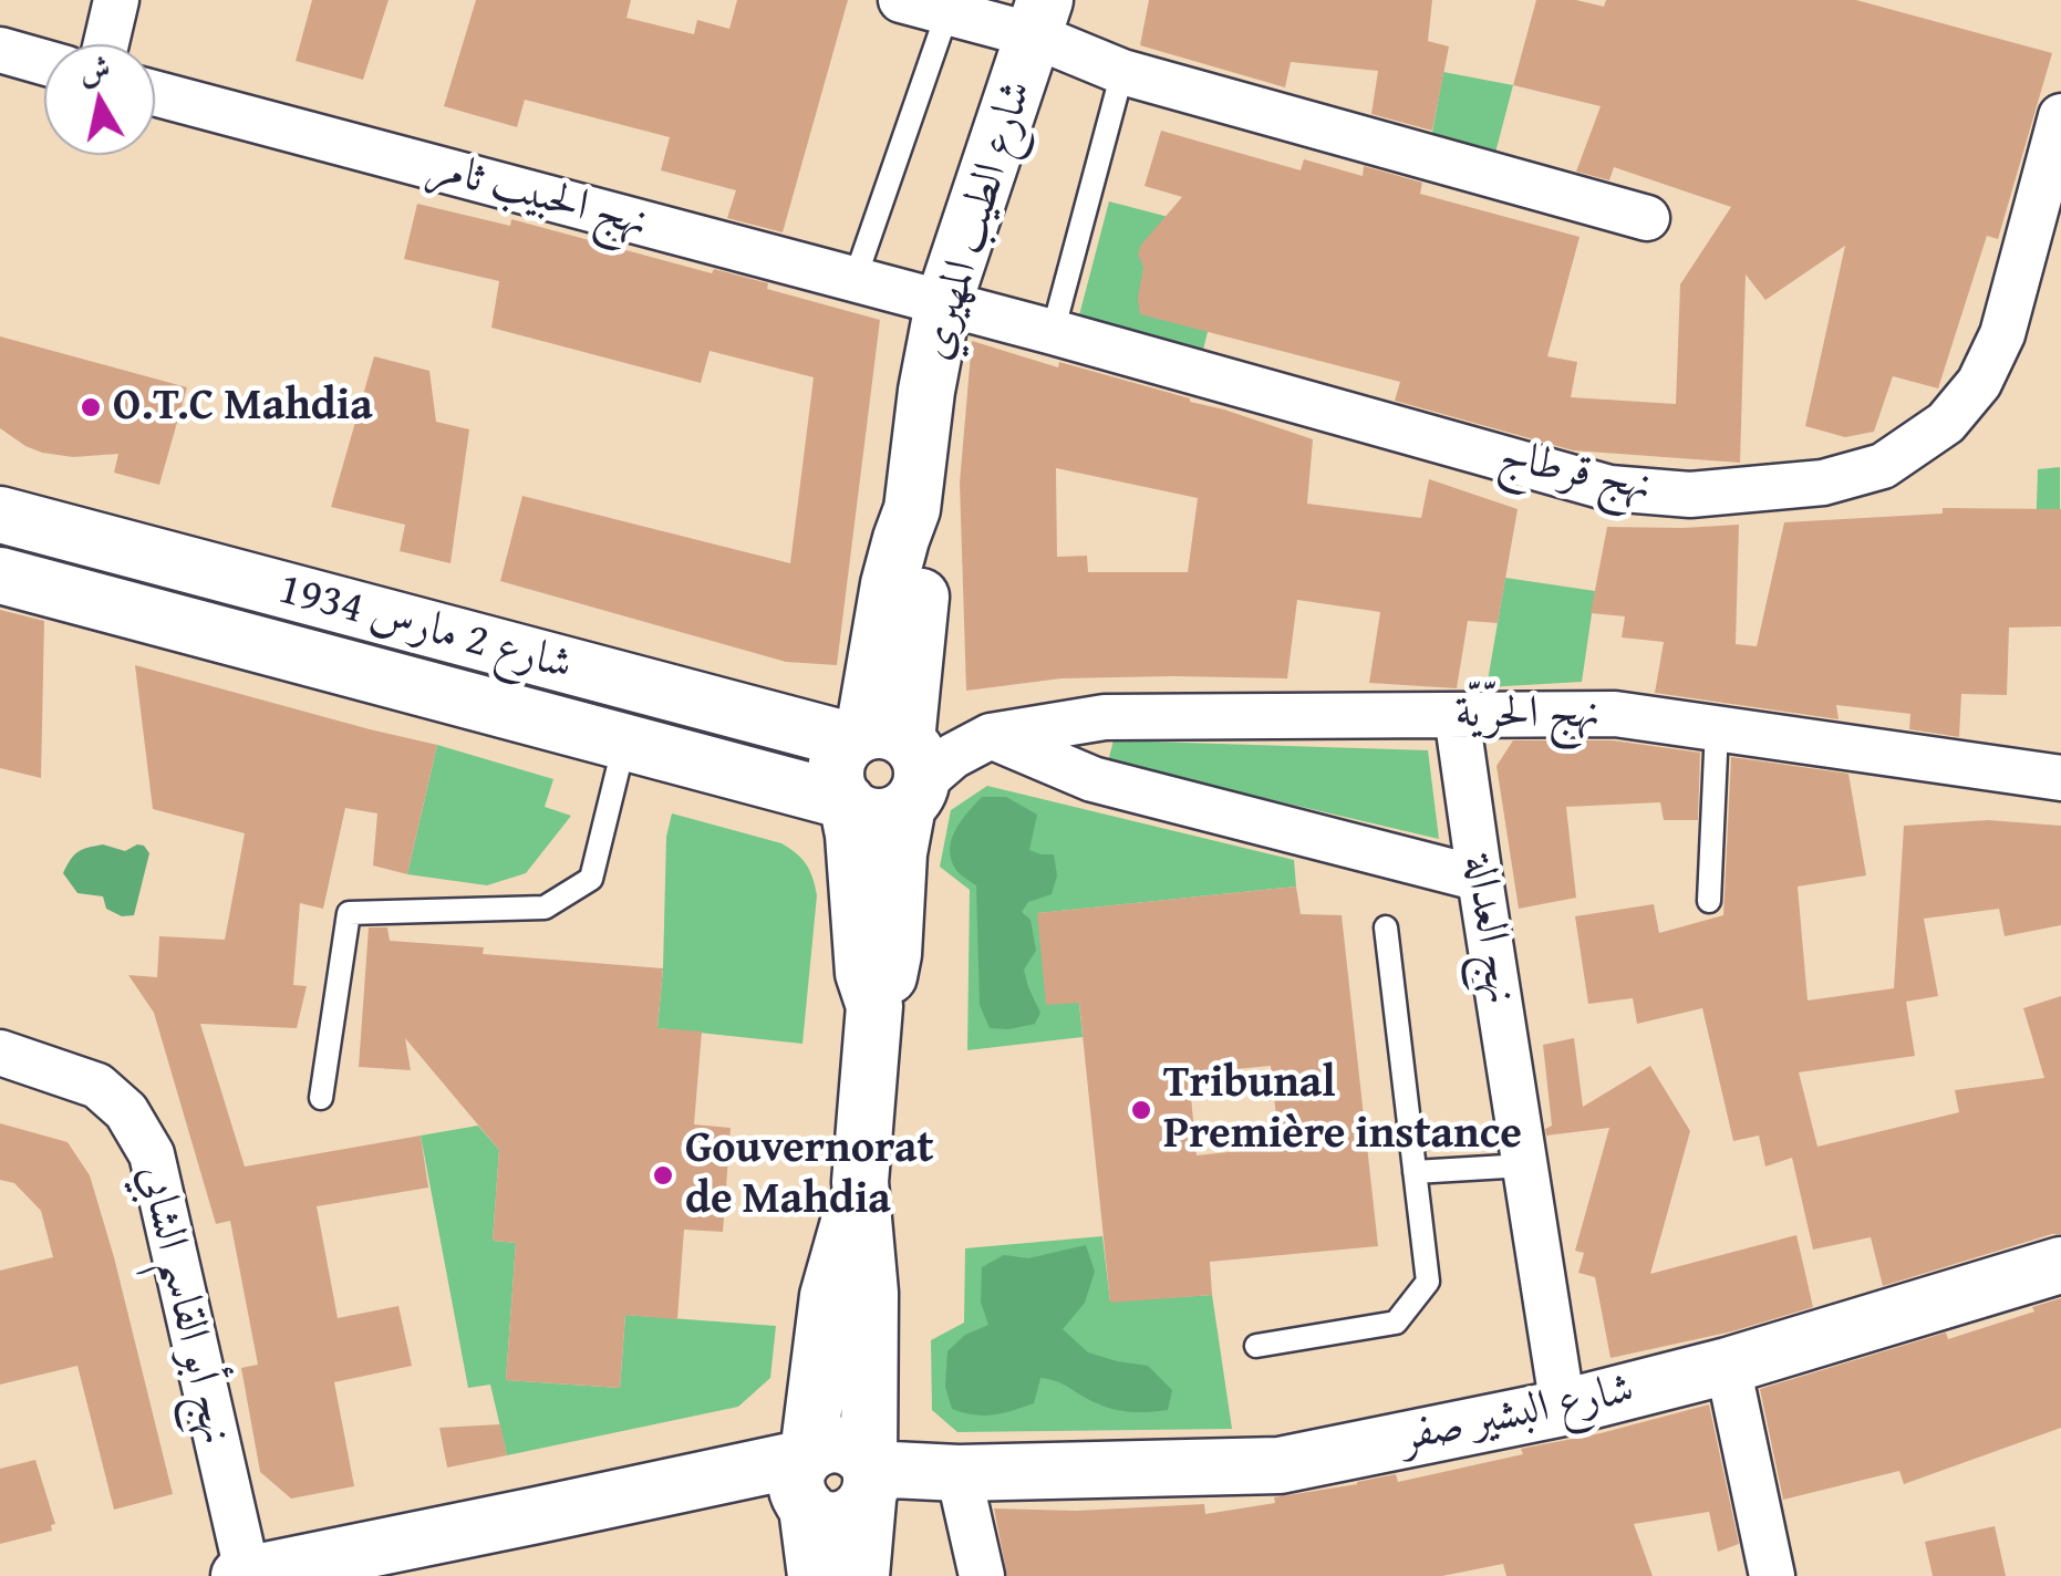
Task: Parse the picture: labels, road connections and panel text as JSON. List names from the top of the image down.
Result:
{
  "streets": {
    "street": [
      "نهج الحبيب ثامر",
      "شارع الطيب المهيري",
      "نهج قرطاج",
      "شارع 2 مارس 1934",
      "نهج الحرّيّة",
      "نهج العدالة",
      "نهج أبو القاسم الشابي",
      "شارع البشير صفر"
    ]
  },
  "crossings": [
    ["نهج الحبيب ثامر", "شارع الطيب المهيري"],
    ["نهج الحبيب ثامر", "نهج قرطاج"],
    ["شارع الطيب المهيري", "نهج قرطاج"],
    ["شارع الطيب المهيري", "شارع 2 مارس 1934"],
    ["شارع الطيب المهيري", "شارع البشير صفر"],
    ["نهج الحرّيّة", "نهج العدالة"],
    ["نهج العدالة", "شارع البشير صفر"]
  ],
  "places": ["O.T.C Mahdia", "Tribunal Première instance", "Gouvernorat de Mahdia"],
  "north": "top"
}
